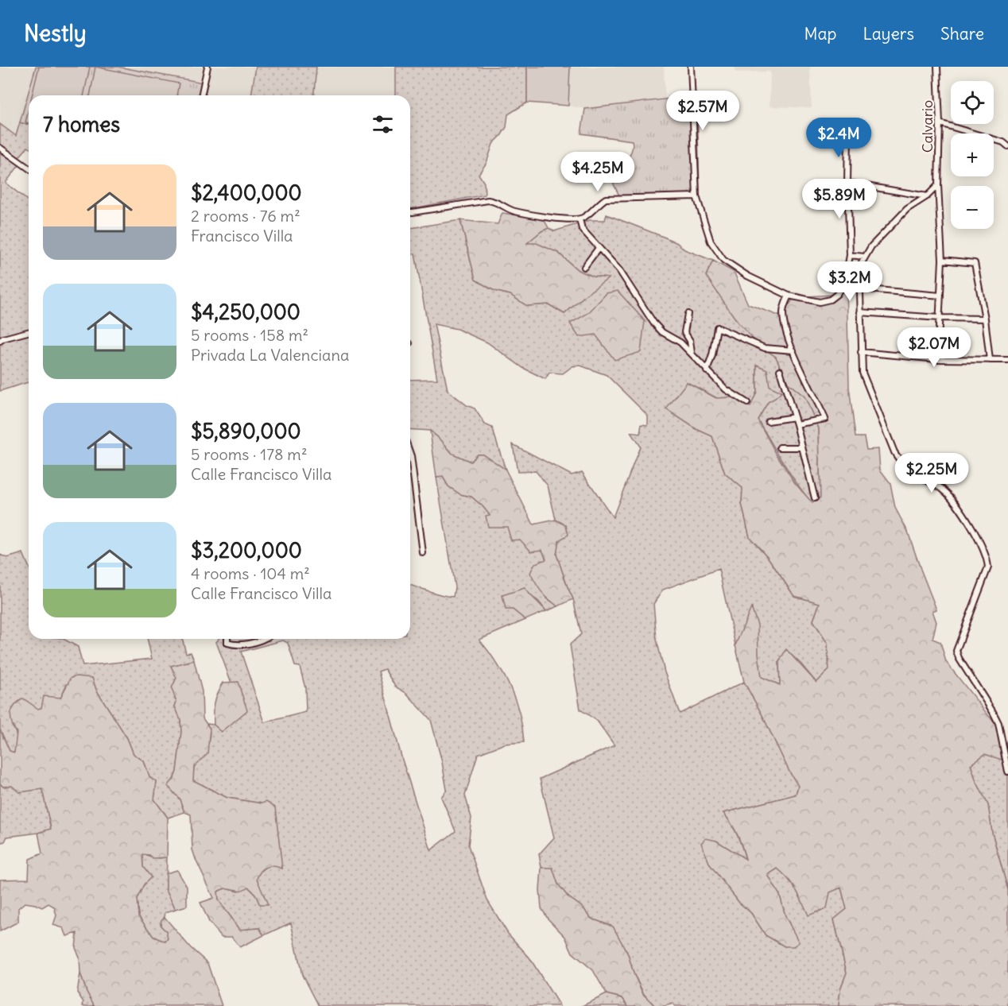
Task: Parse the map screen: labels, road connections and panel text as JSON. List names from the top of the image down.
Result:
{
  "streets": {
    "street": ["Calvario"]
  },
  "page": {
    "header": "Nestly",
    "nav": ["Map", "Layers", "Share"],
    "map_buttons": ["+", "−"],
    "price": [
      "$2.57M",
      "$2.4M",
      "$4.25M",
      "$5.89M",
      "$3.2M",
      "$2.07M",
      "$2.25M"
    ],
    "heading": "7 homes",
    "list": [
      {
        "name": "$2,400,000",
        "note": "2 rooms · 76 m² · Francisco Villa"
      },
      {
        "name": "$4,250,000",
        "note": "5 rooms · 158 m² · Privada La Valenciana"
      },
      {
        "name": "$5,890,000",
        "note": "5 rooms · 178 m² · Calle Francisco Villa"
      },
      {
        "name": "$3,200,000",
        "note": "4 rooms · 104 m² · Calle Francisco Villa"
      }
    ]
  }
}
